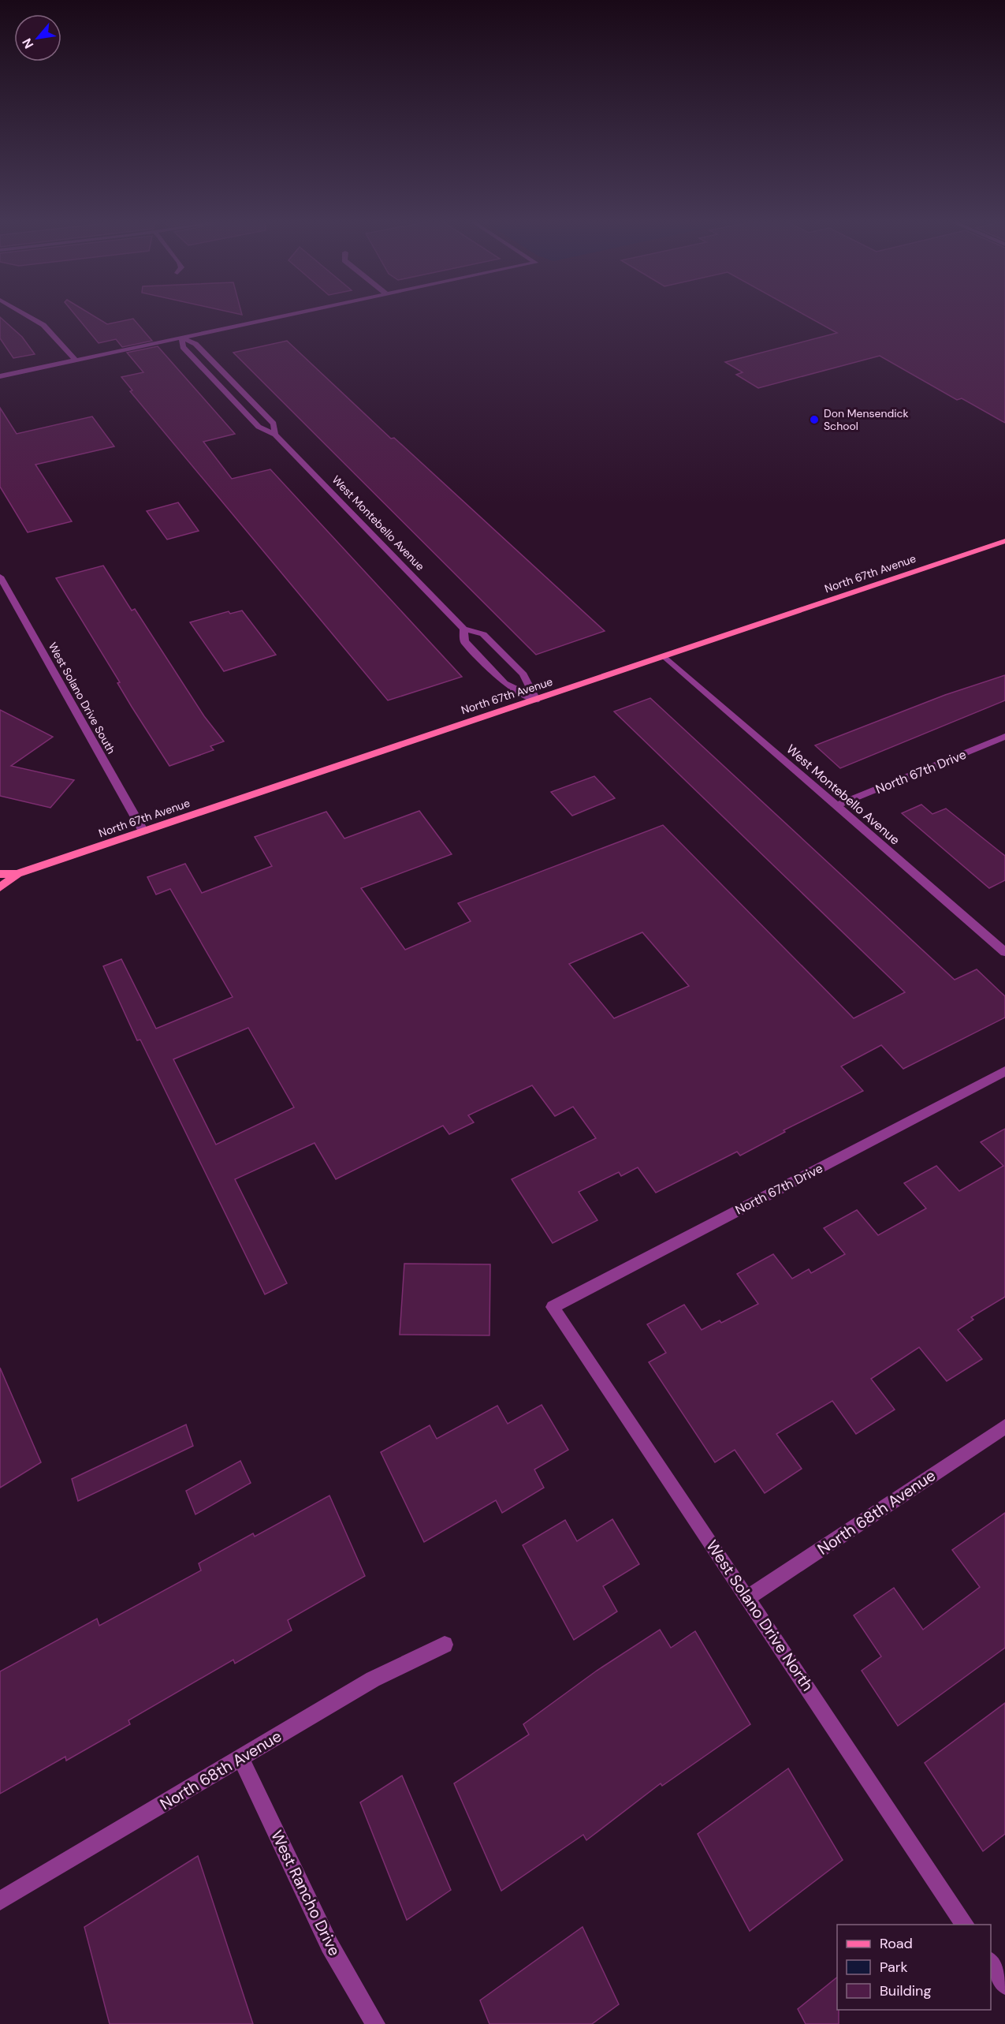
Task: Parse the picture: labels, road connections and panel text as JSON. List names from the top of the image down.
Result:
{
  "streets": {
    "main road": ["North 67th Avenue"],
    "street": [
      "West Montebello Avenue",
      "West Solano Drive South",
      "North 67th Drive",
      "North 68th Avenue",
      "West Solano Drive North",
      "West Rancho Drive"
    ]
  },
  "crossings": [
    ["West Montebello Avenue", "North 67th Avenue"],
    ["West Montebello Avenue", "North 67th Drive"],
    ["North 67th Avenue", "West Solano Drive South"],
    ["North 67th Drive", "West Solano Drive North"],
    ["North 68th Avenue", "West Solano Drive North"],
    ["North 68th Avenue", "West Rancho Drive"]
  ],
  "places": ["Don Mensendick School"],
  "legend": ["Road", "Park", "Building"],
  "north": "bottom left"
}
